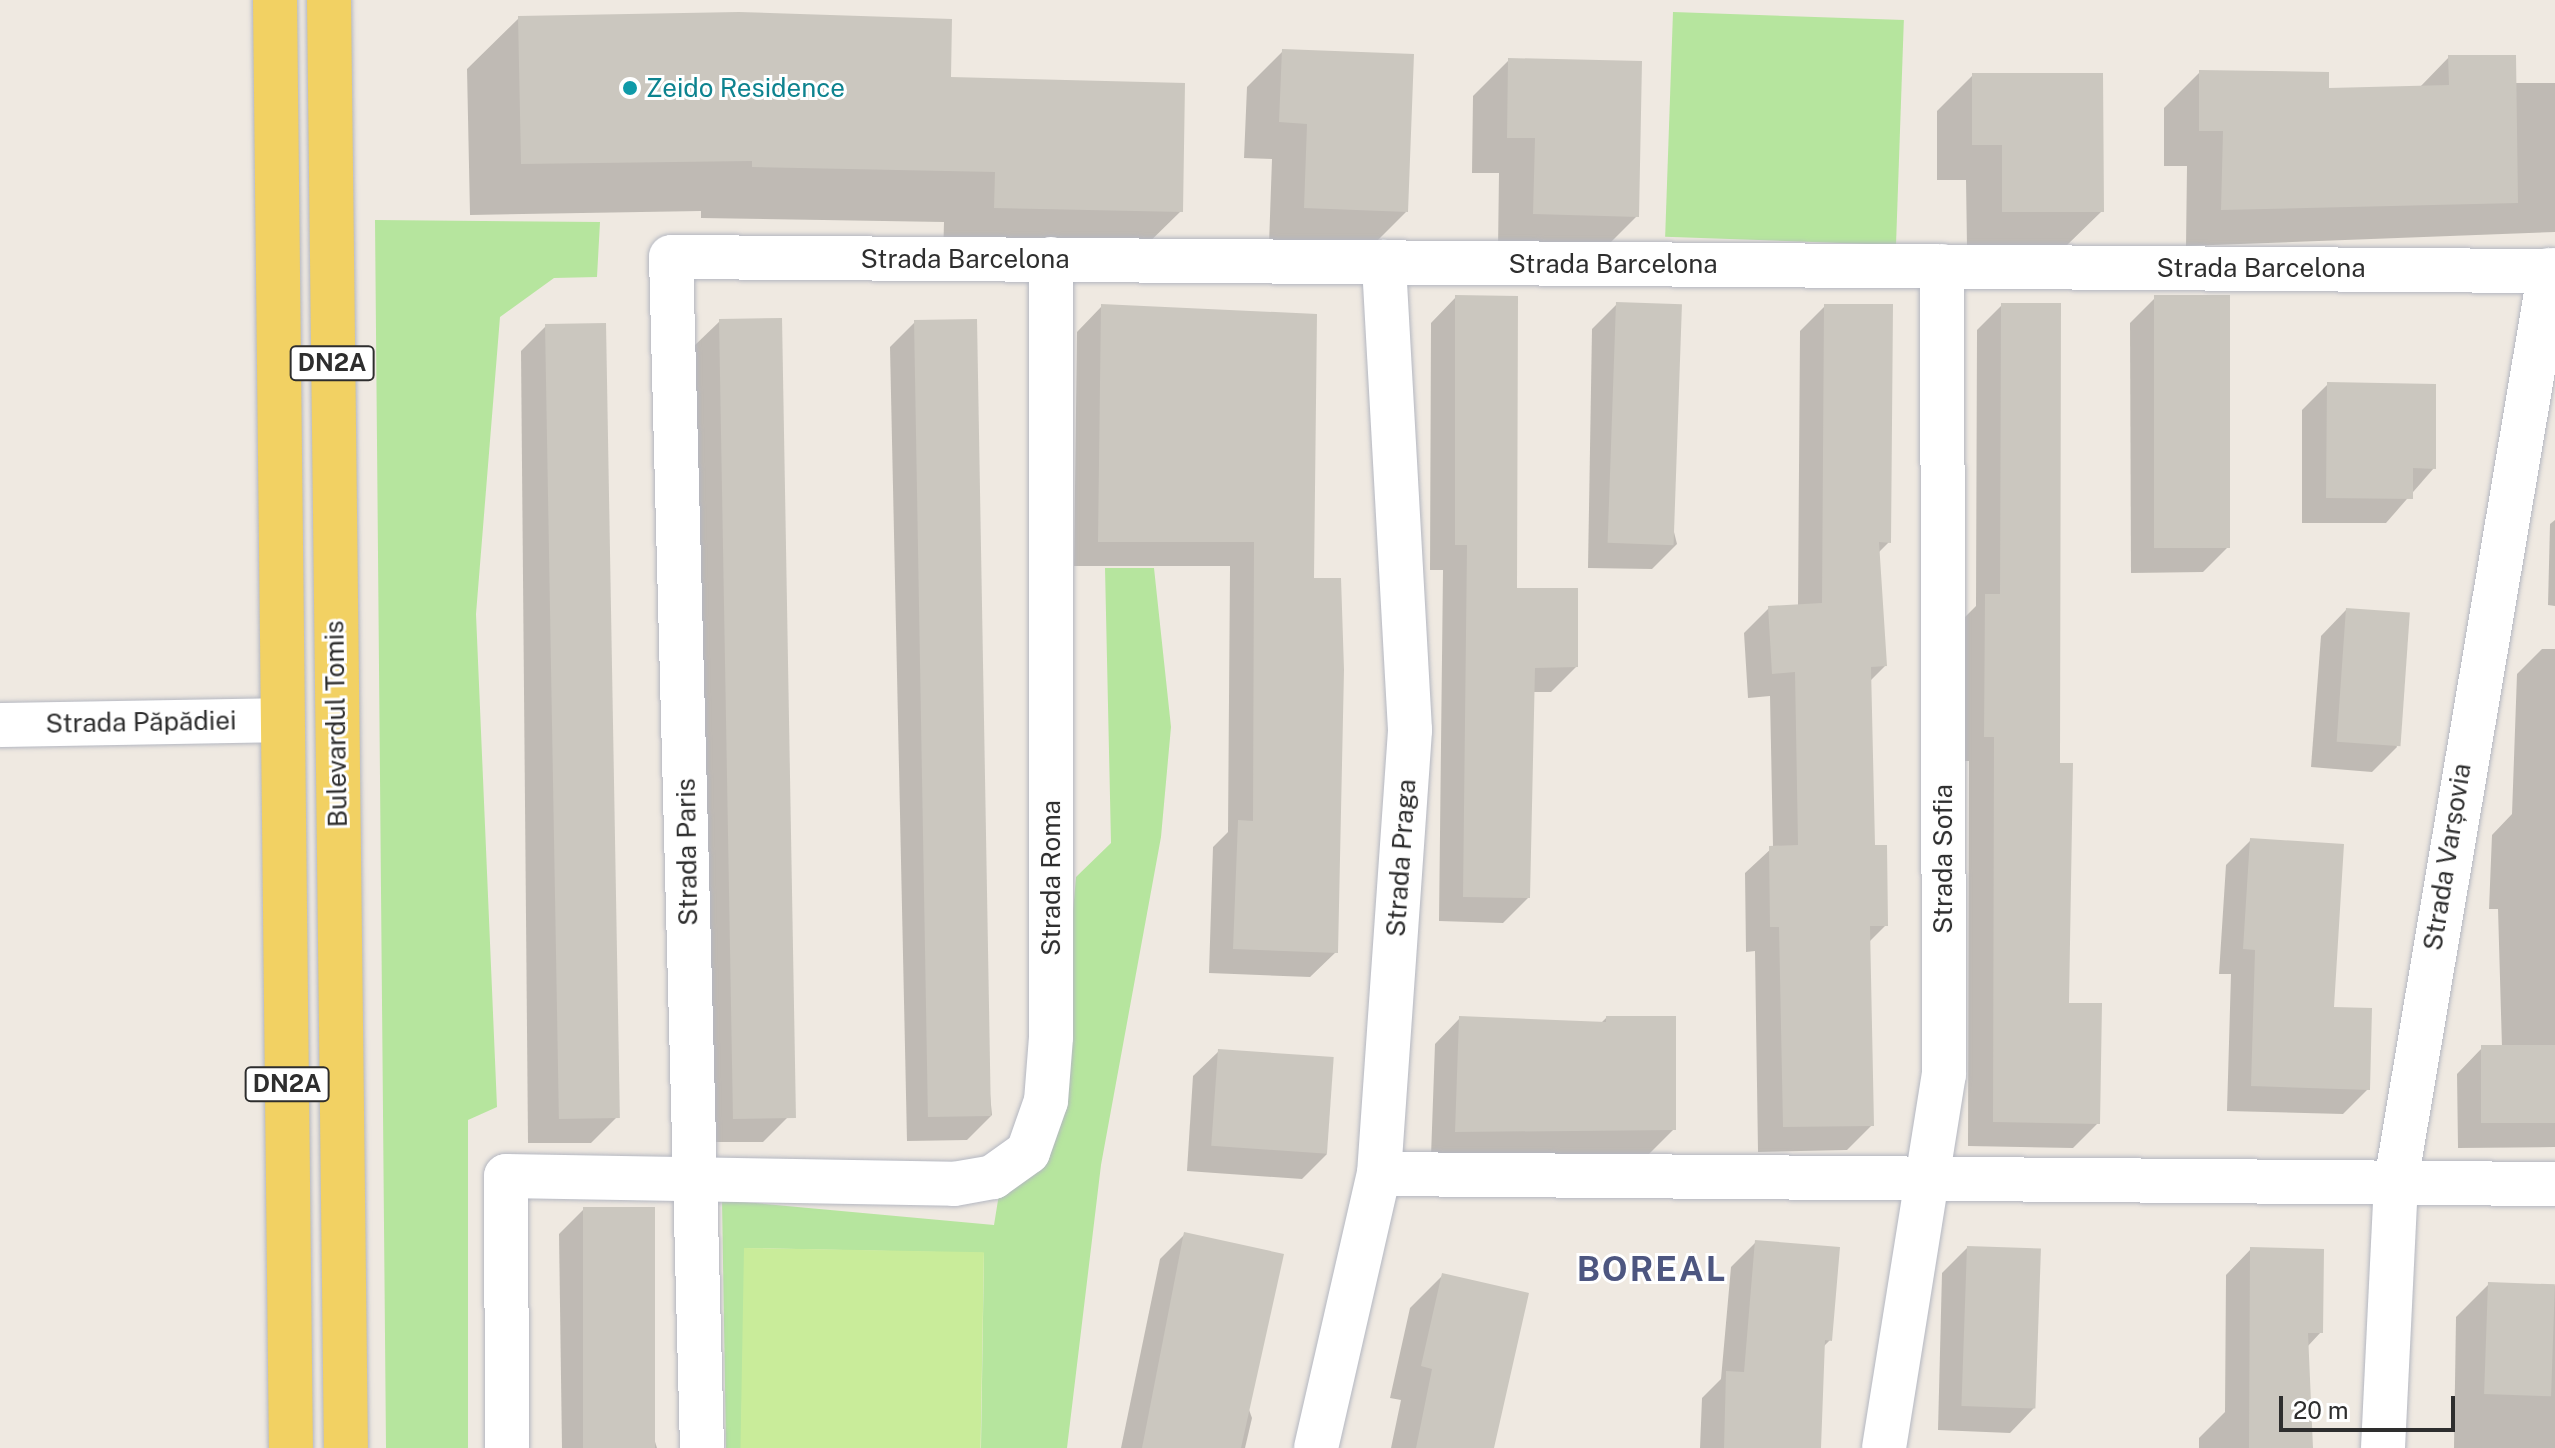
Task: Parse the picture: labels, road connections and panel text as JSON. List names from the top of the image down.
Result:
{
  "streets": {
    "main road": ["DN2A", "Bulevardul Tomis"],
    "street": [
      "Strada Barcelona",
      "Strada Păpădiei",
      "Strada Paris",
      "Strada Varșovia",
      "Strada Praga",
      "Strada Sofia",
      "Strada Roma"
    ]
  },
  "crossings": [
    ["Strada Barcelona", "Strada Paris"],
    ["Strada Barcelona", "Strada Varșovia"],
    ["Strada Barcelona", "Strada Praga"],
    ["Strada Barcelona", "Strada Sofia"],
    ["Strada Barcelona", "Strada Roma"],
    ["Strada Păpădiei", "Bulevardul Tomis"],
    ["Strada Paris", "Strada Roma"]
  ],
  "districts": ["BOREAL"],
  "places": ["Zeido Residence"],
  "scale_bar": "20 m"
}
